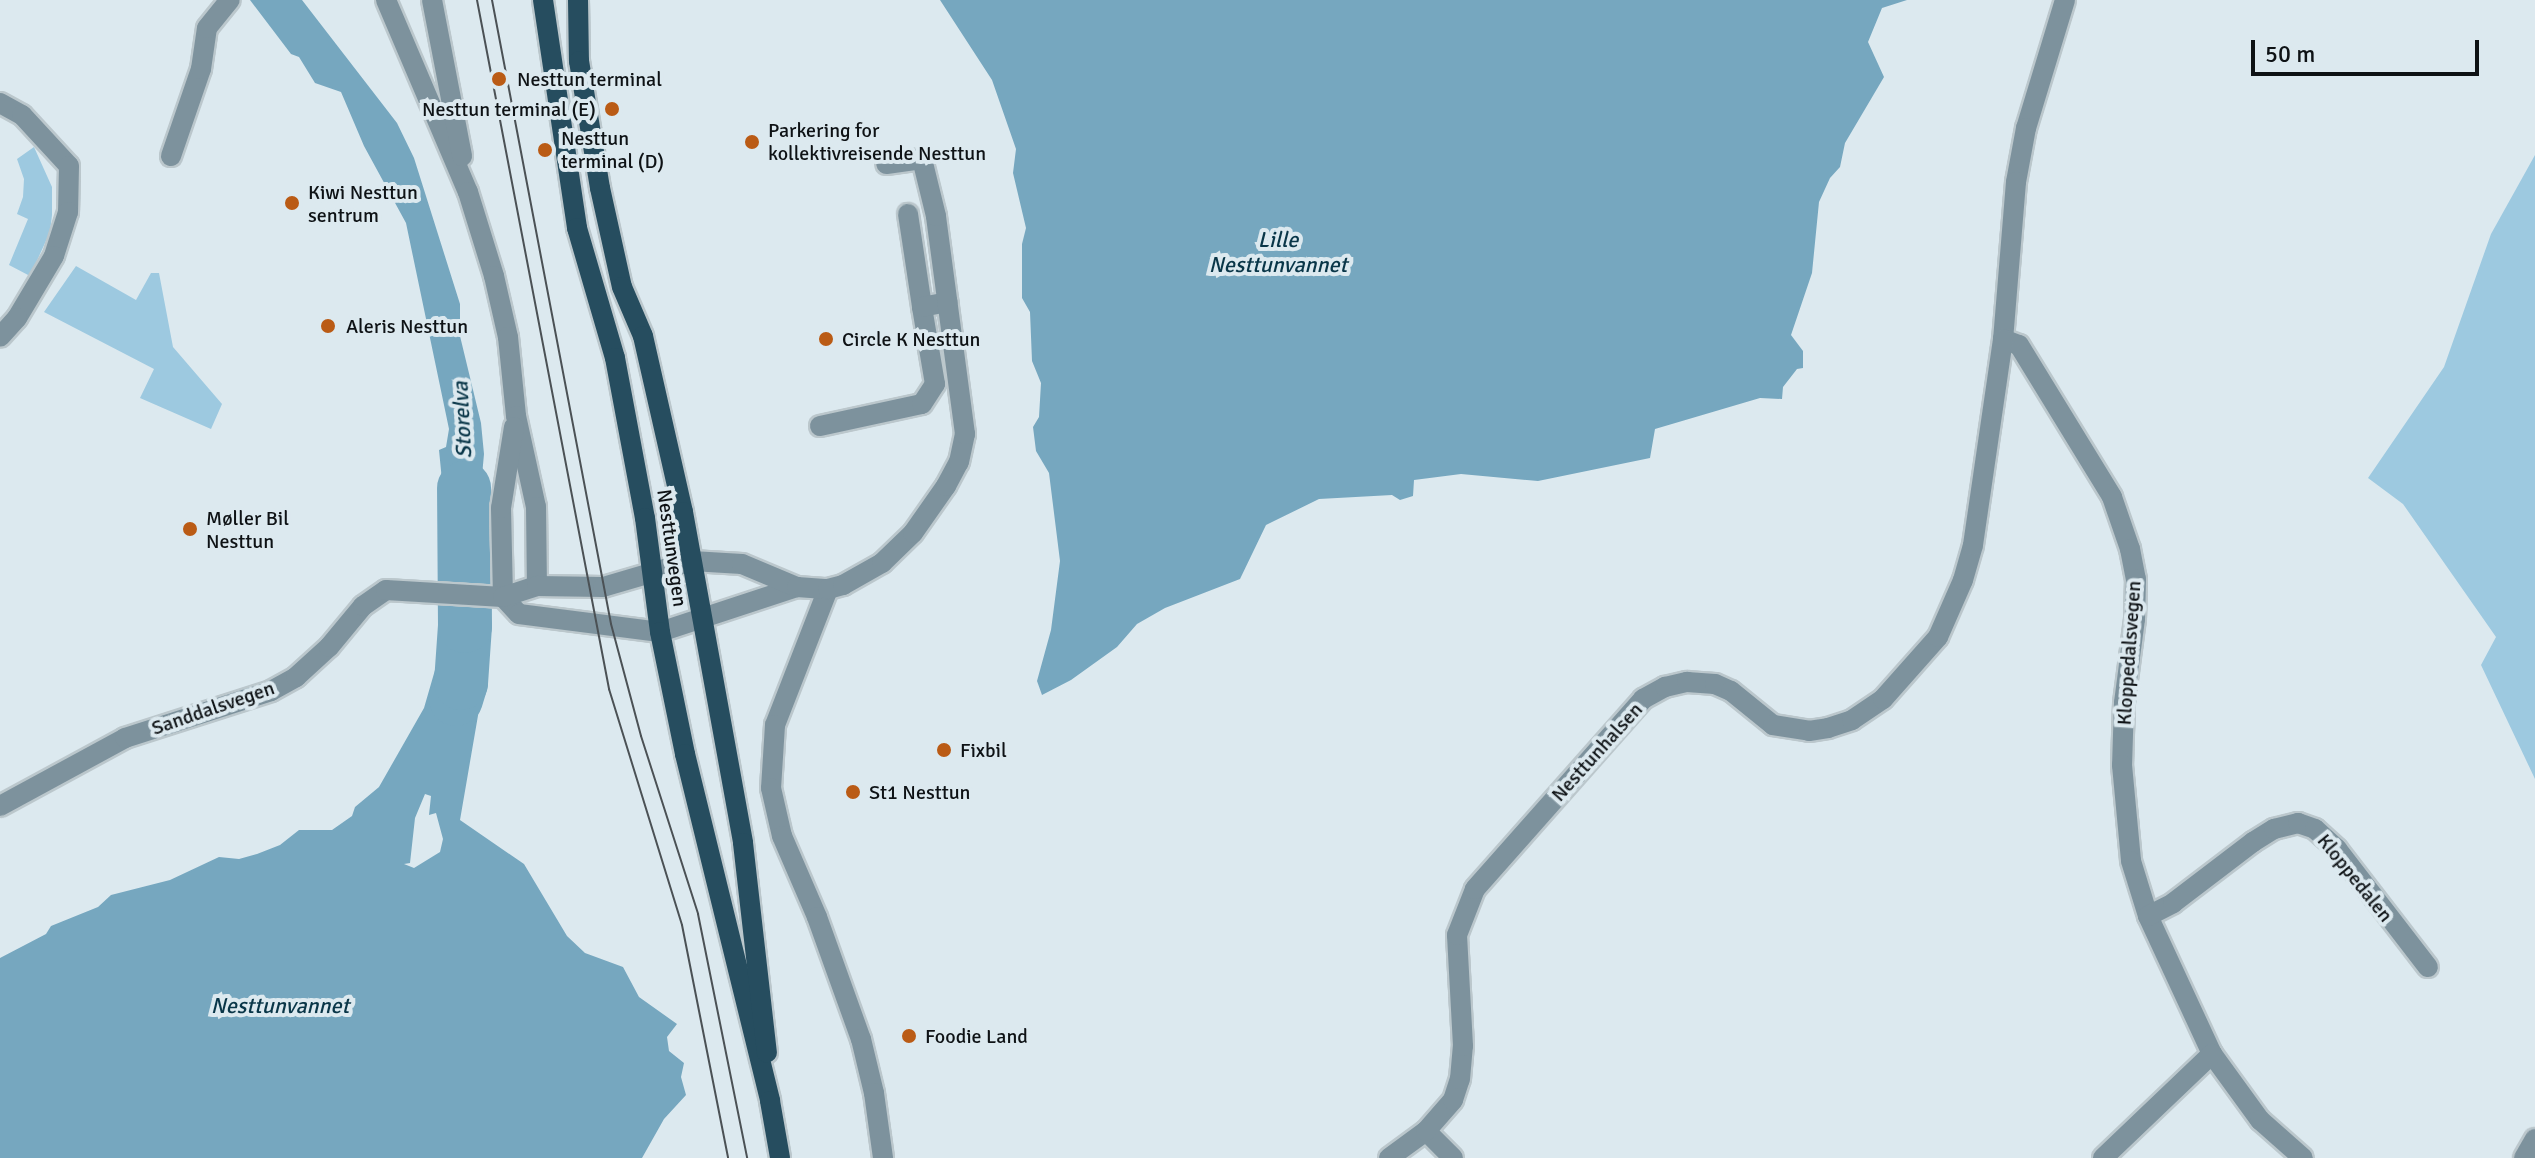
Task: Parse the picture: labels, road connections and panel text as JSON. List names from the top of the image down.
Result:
{
  "streets": {
    "main road": ["Nesttunvegen"],
    "street": [
      "Kloppedalsvegen",
      "Sanddalsvegen",
      "Nesttunhalsen",
      "Kloppedalen"
    ]
  },
  "crossings": [
    ["Nesttunvegen", "Sanddalsvegen"],
    ["Kloppedalsvegen", "Nesttunhalsen"],
    ["Kloppedalsvegen", "Kloppedalen"]
  ],
  "water": ["Lille Nesttunvannet", "Storelva", "Nesttunvannet"],
  "places": [
    "Nesttun terminal",
    "Nesttun terminal (E)",
    "Parkering for kollektivreisende Nesttun",
    "Nesttun terminal (D)",
    "Kiwi Nesttun sentrum",
    "Aleris Nesttun",
    "Circle K Nesttun",
    "Møller Bil Nesttun",
    "Fixbil",
    "St1 Nesttun",
    "Foodie Land"
  ],
  "scale_bar": "50 m"
}
